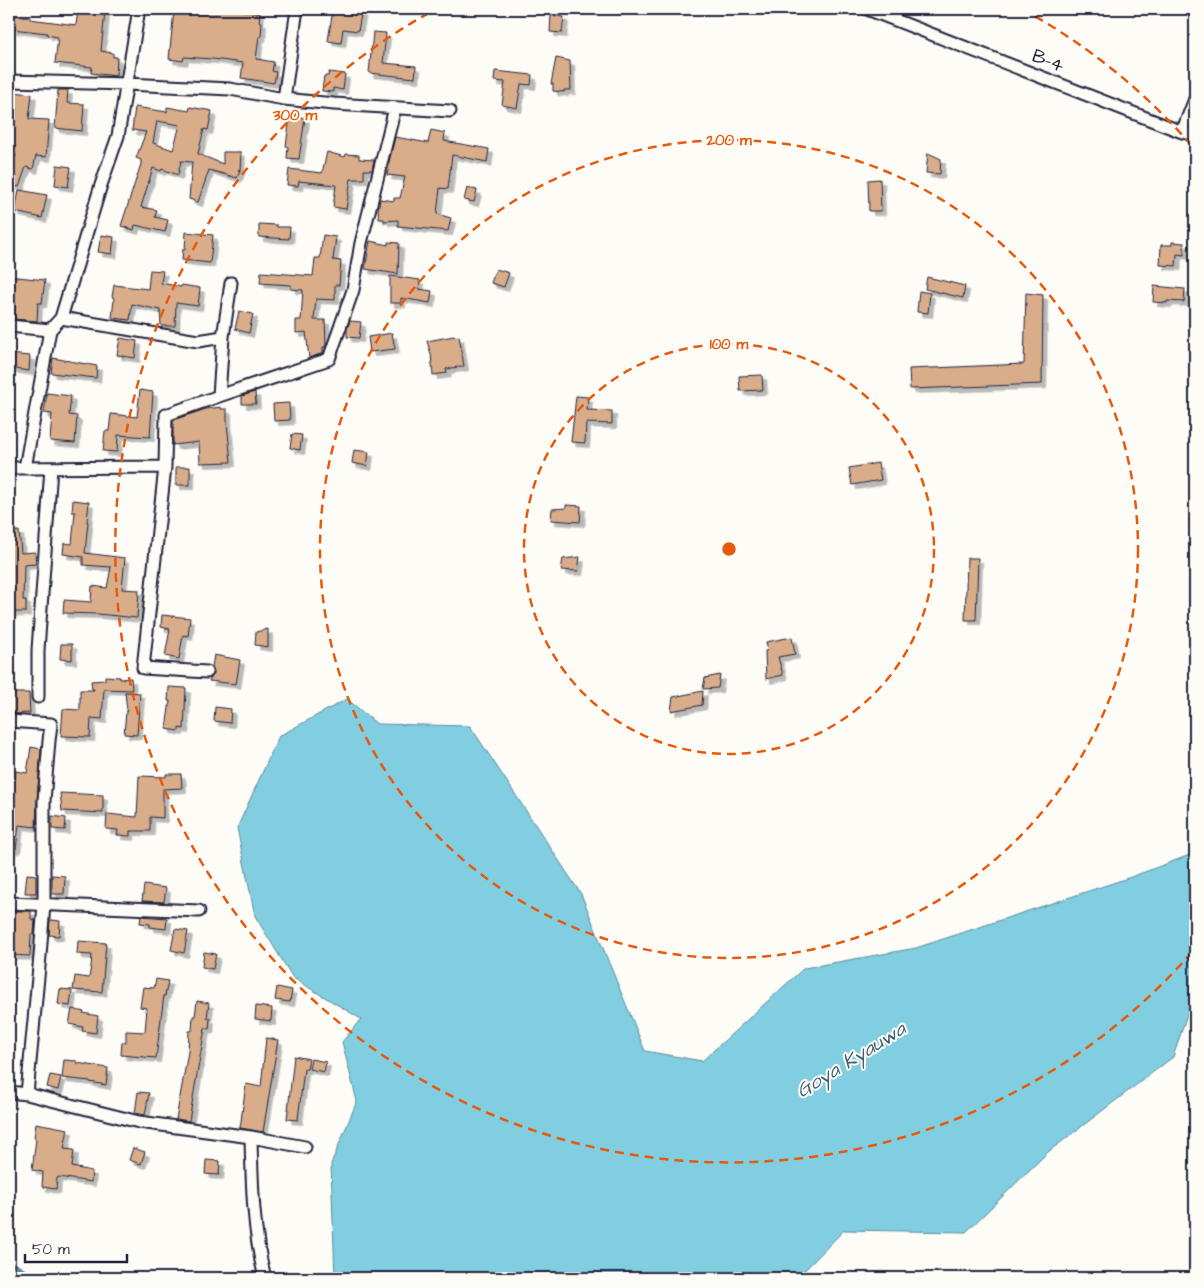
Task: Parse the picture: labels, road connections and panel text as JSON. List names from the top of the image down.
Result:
{
  "streets": {
    "street": ["B-4"]
  },
  "water": ["Goya Kyauwa"],
  "scale_bar": "50 m",
  "rings": ["300 m", "200 m", "100 m"]
}
